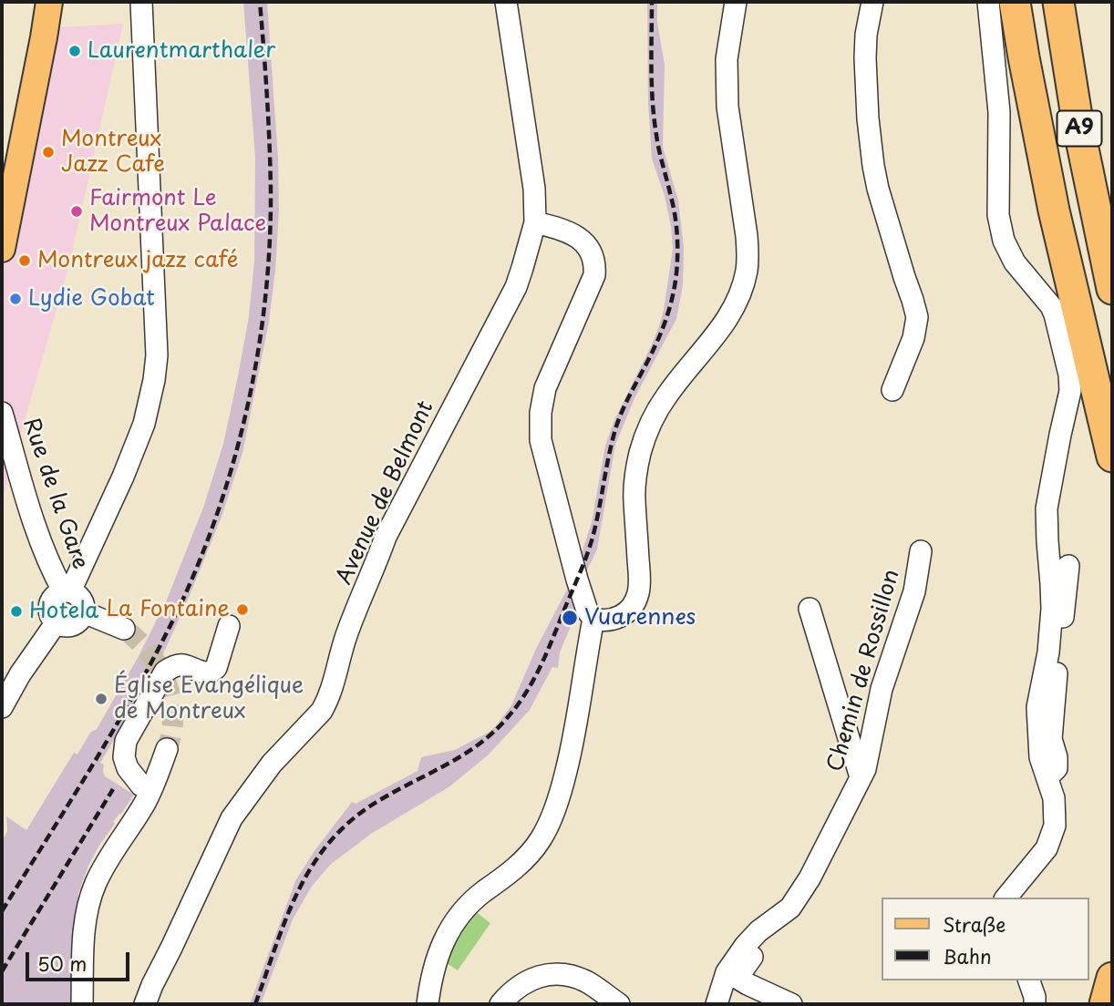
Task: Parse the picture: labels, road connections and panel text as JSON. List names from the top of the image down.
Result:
{
  "streets": {
    "highway": ["A9"],
    "street": ["Avenue de Belmont", "Rue de la Gare", "Chemin de Rossillon"]
  },
  "places": [
    "Laurentmarthaler",
    "Montreux Jazz Cafe",
    "Fairmont Le Montreux Palace",
    "Montreux jazz café",
    "Lydie Gobat",
    "La Fontaine",
    "Hotela",
    "Vuarennes",
    "Église Evangélique de Montreux"
  ],
  "legend": ["Straße", "Bahn"],
  "scale_bar": "50 m"
}
